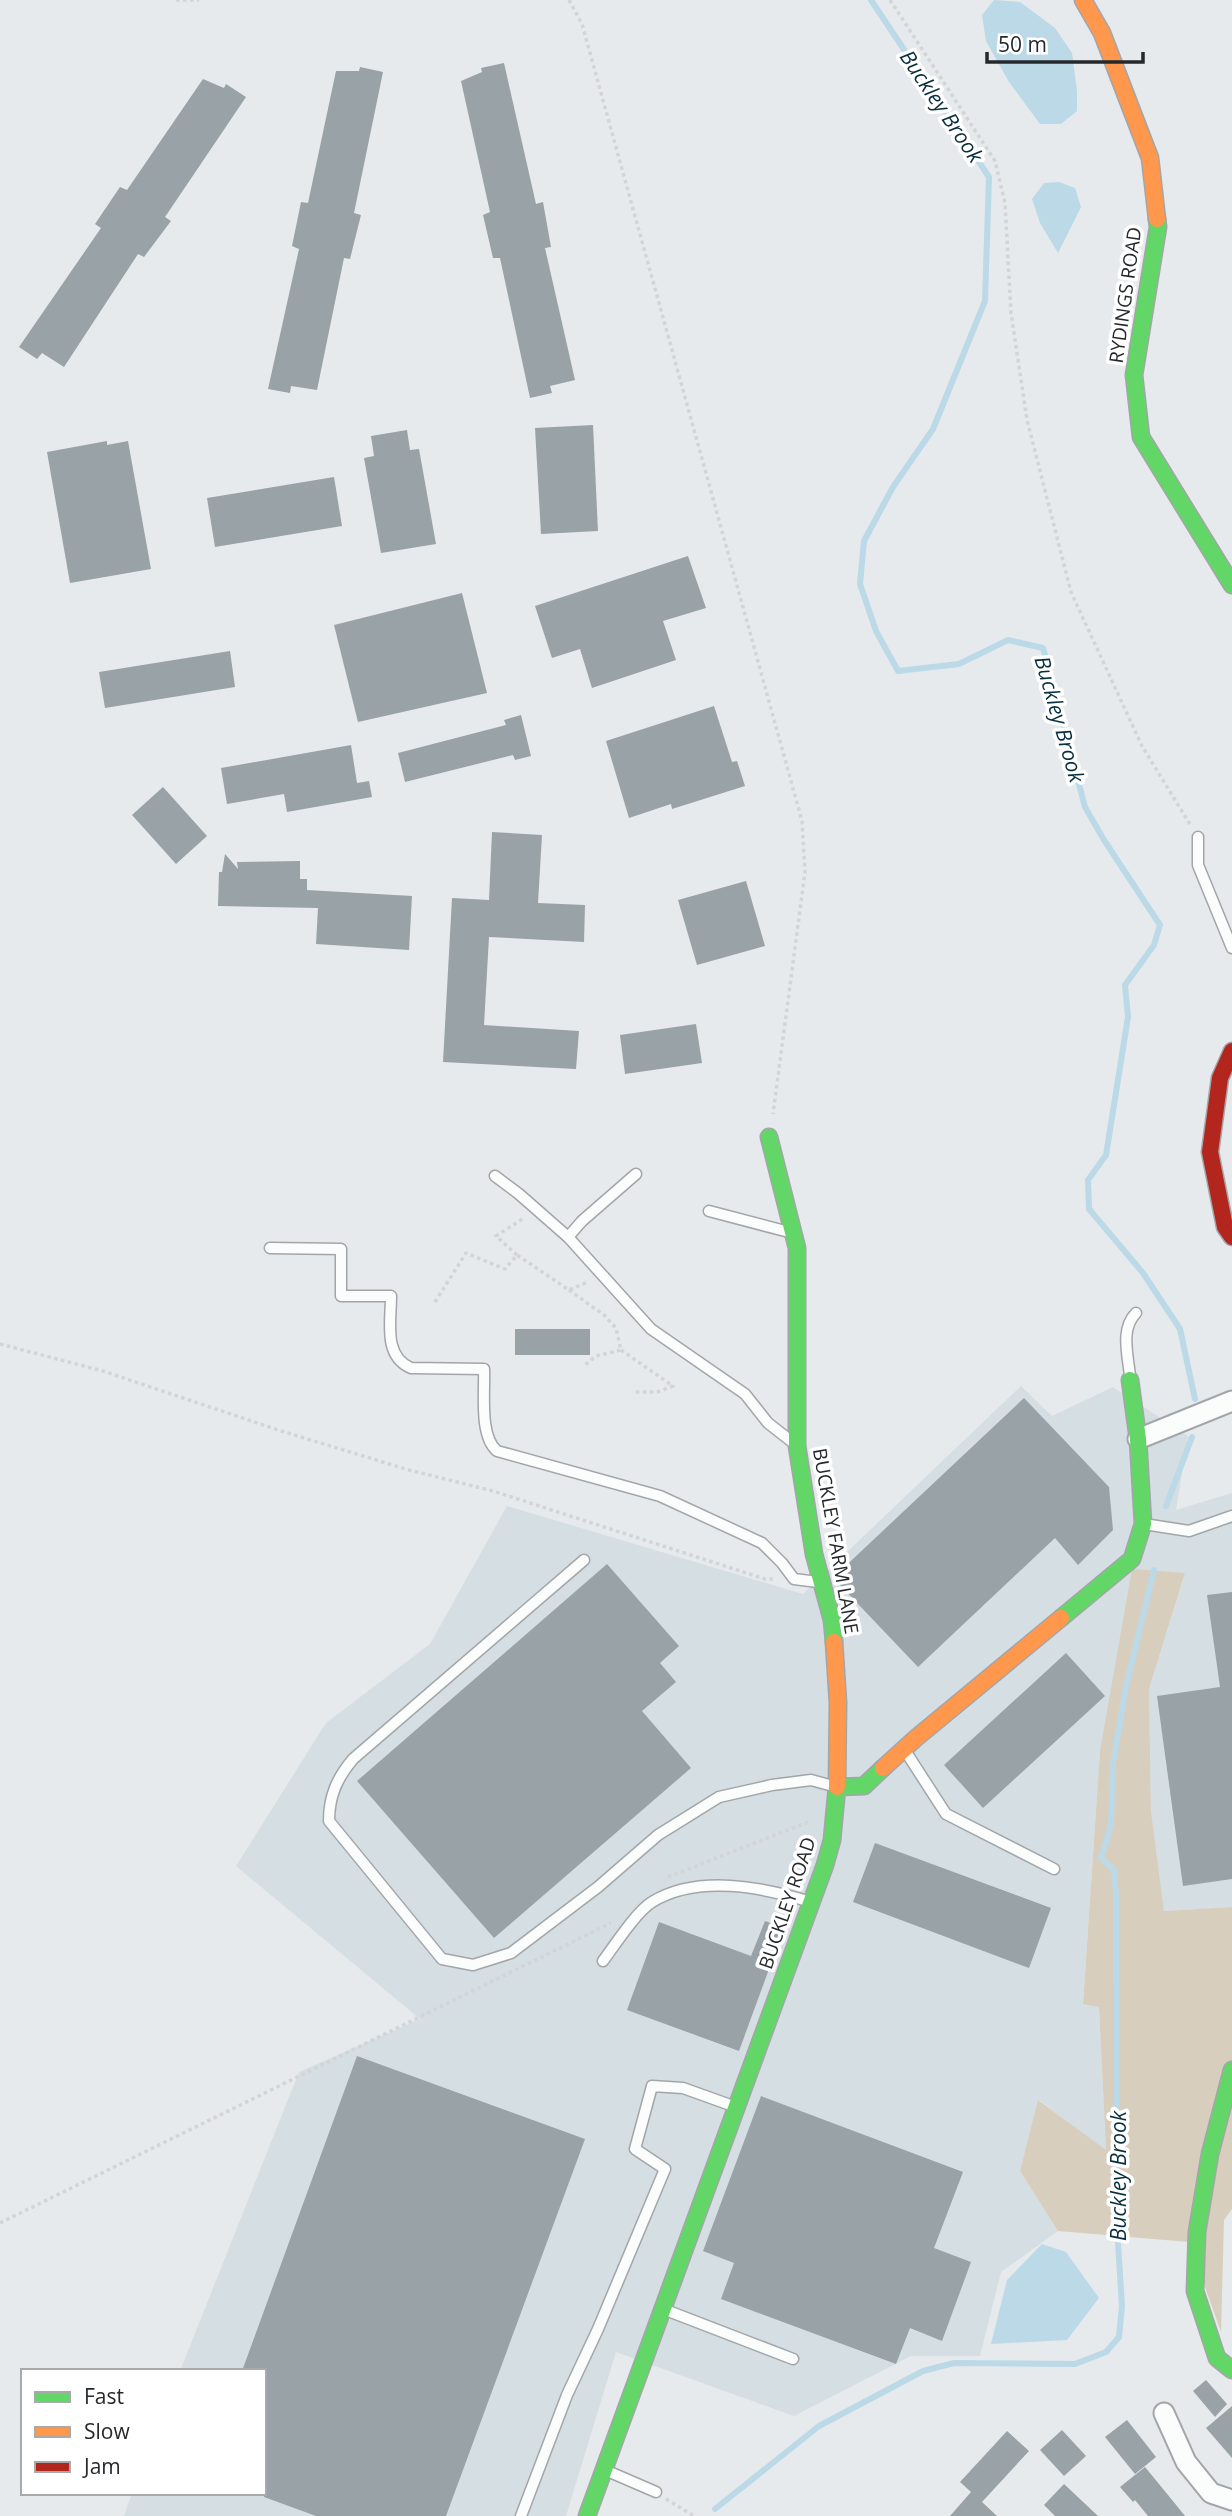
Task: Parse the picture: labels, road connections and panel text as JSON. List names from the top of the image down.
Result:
{
  "streets": {
    "street": ["RYDINGS ROAD", "BUCKLEY FARM LANE", "BUCKLEY ROAD"]
  },
  "crossings": [
    ["BUCKLEY FARM LANE", "BUCKLEY ROAD"]
  ],
  "water": ["Buckley Brook"],
  "legend": ["Fast", "Slow", "Jam"],
  "scale_bar": "50 m"
}
